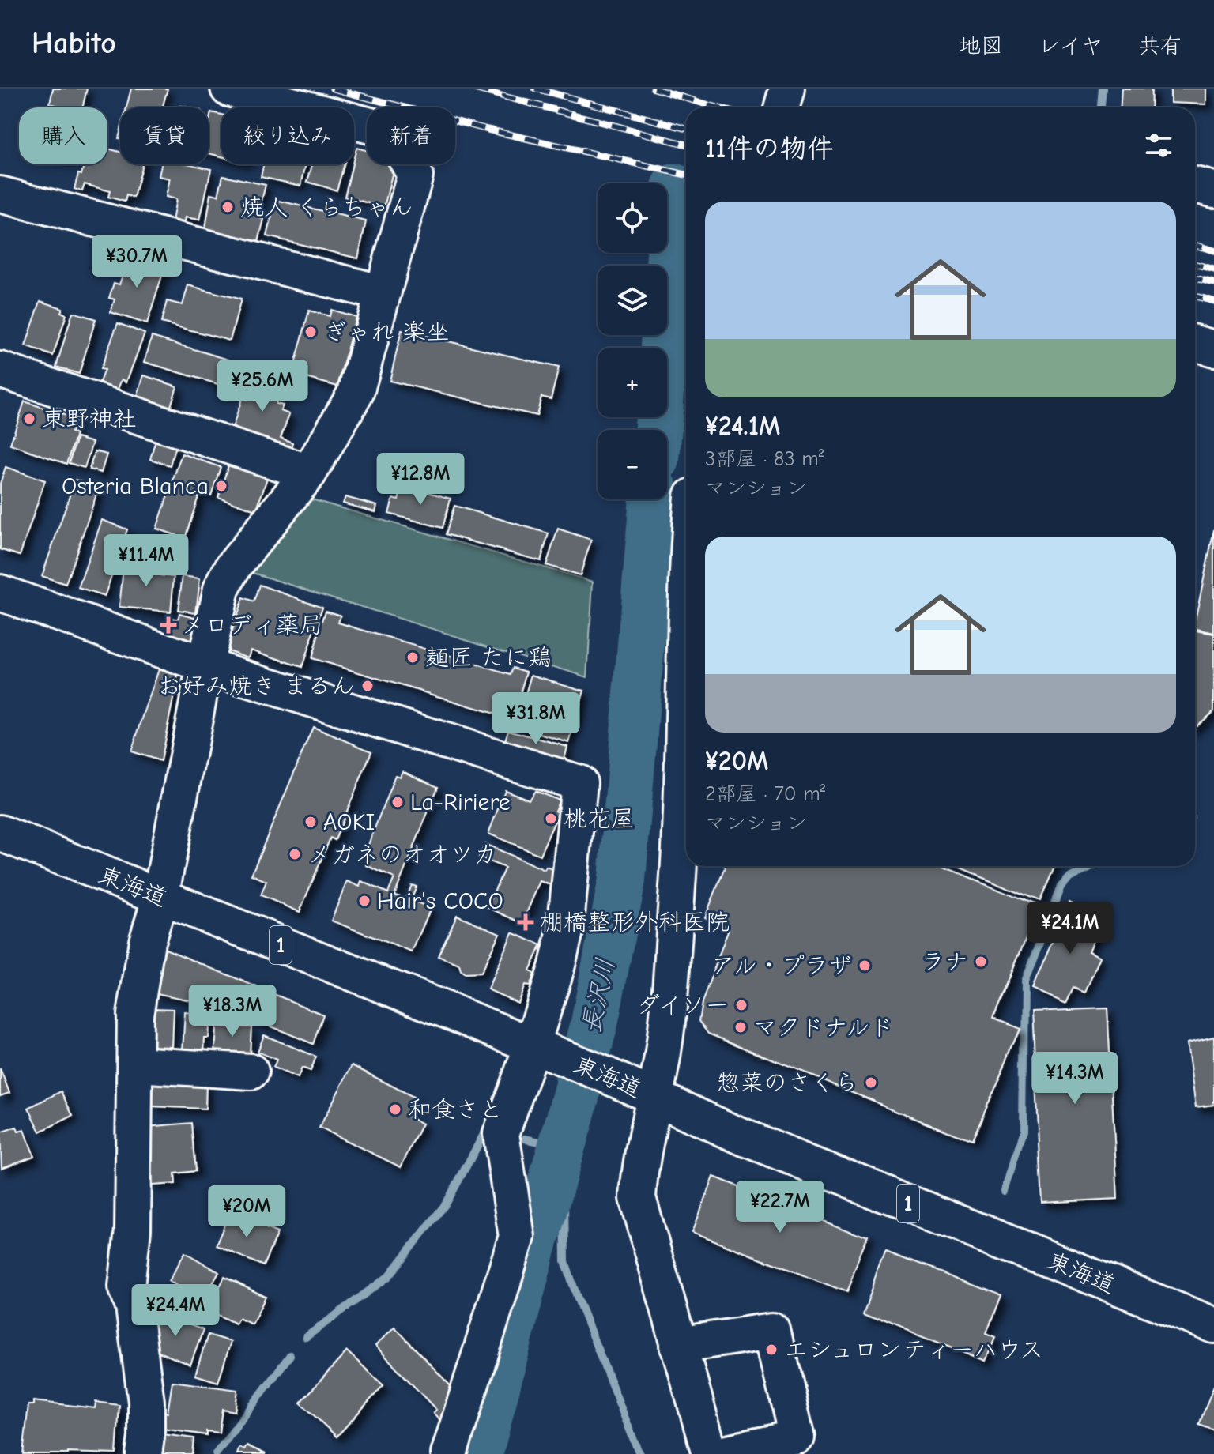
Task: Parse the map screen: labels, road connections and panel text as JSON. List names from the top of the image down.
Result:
{
  "streets": {
    "main road": ["東海道", "1"]
  },
  "water": ["長沢川"],
  "places": {
    "other": [
      "焼人 くらちゃん",
      "ぎゃれ 楽坐",
      "東野神社",
      "Osteria Blanca",
      "麺匠 たに鶏",
      "お好み焼き まるん",
      "La-Ririere",
      "桃花屋",
      "AOKI",
      "メガネのオオツカ",
      "Hair's COCO",
      "ラナ",
      "アル・プラザ",
      "ダイソー",
      "マクドナルド",
      "惣菜のさくら",
      "和食さと",
      "エシュロンティーハウス"
    ],
    "health": ["メロディ薬局", "棚橋整形外科医院"]
  },
  "page": {
    "header": "Habito",
    "nav": ["地図", "レイヤ", "共有"],
    "chip": [
      "購入",
      "賃貸",
      "絞り込み",
      "新着"
    ],
    "heading": "11件の物件",
    "map_buttons": ["+", "−"],
    "list": [
      {
        "name": "¥24.1M",
        "note": "3部屋 · 83 m² · マンション"
      },
      {
        "name": "¥20M",
        "note": "2部屋 · 70 m² · マンション"
      }
    ],
    "price": [
      "¥30.7M",
      "¥25.6M",
      "¥12.8M",
      "¥11.4M",
      "¥31.8M",
      "¥24.1M",
      "¥18.3M",
      "¥14.3M",
      "¥22.7M",
      "¥20M",
      "¥24.4M"
    ]
  }
}
